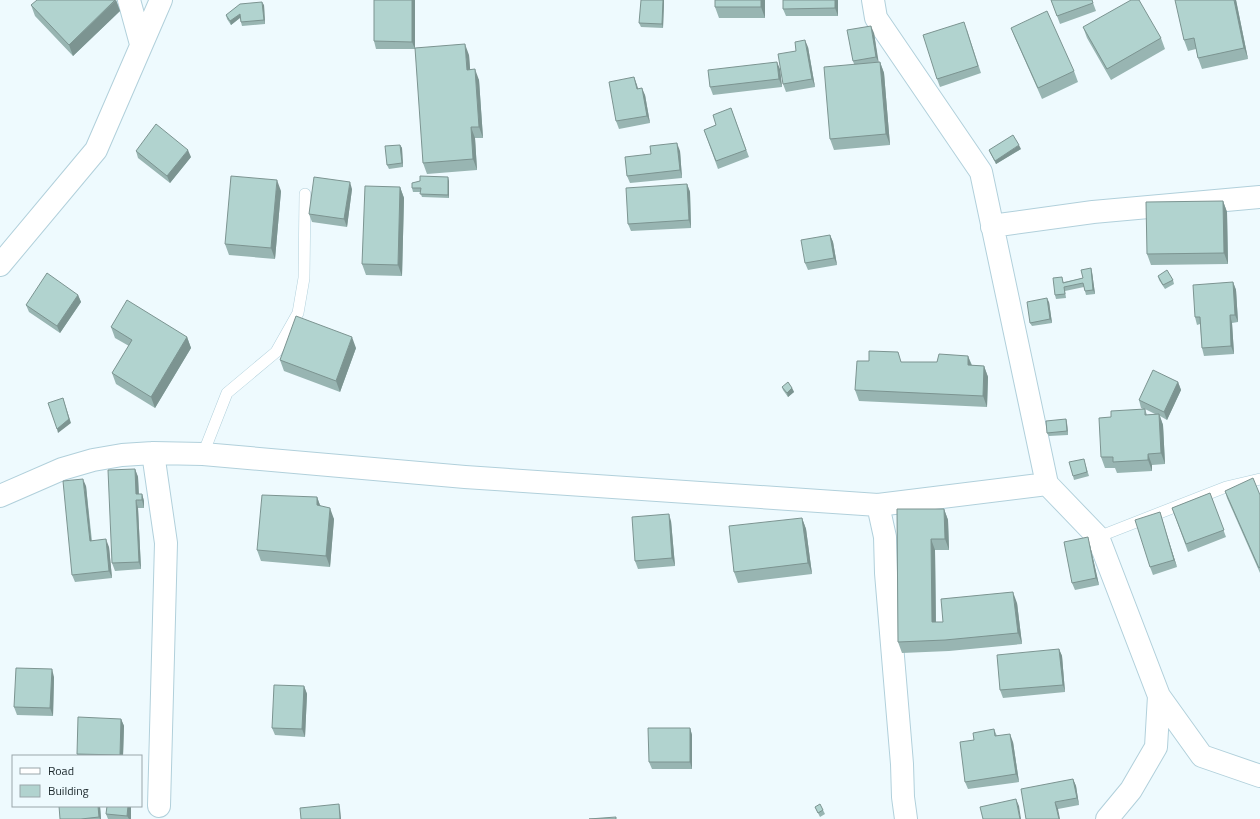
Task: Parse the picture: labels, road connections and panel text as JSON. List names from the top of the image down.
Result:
{
  "legend": ["Road", "Building"]
}
